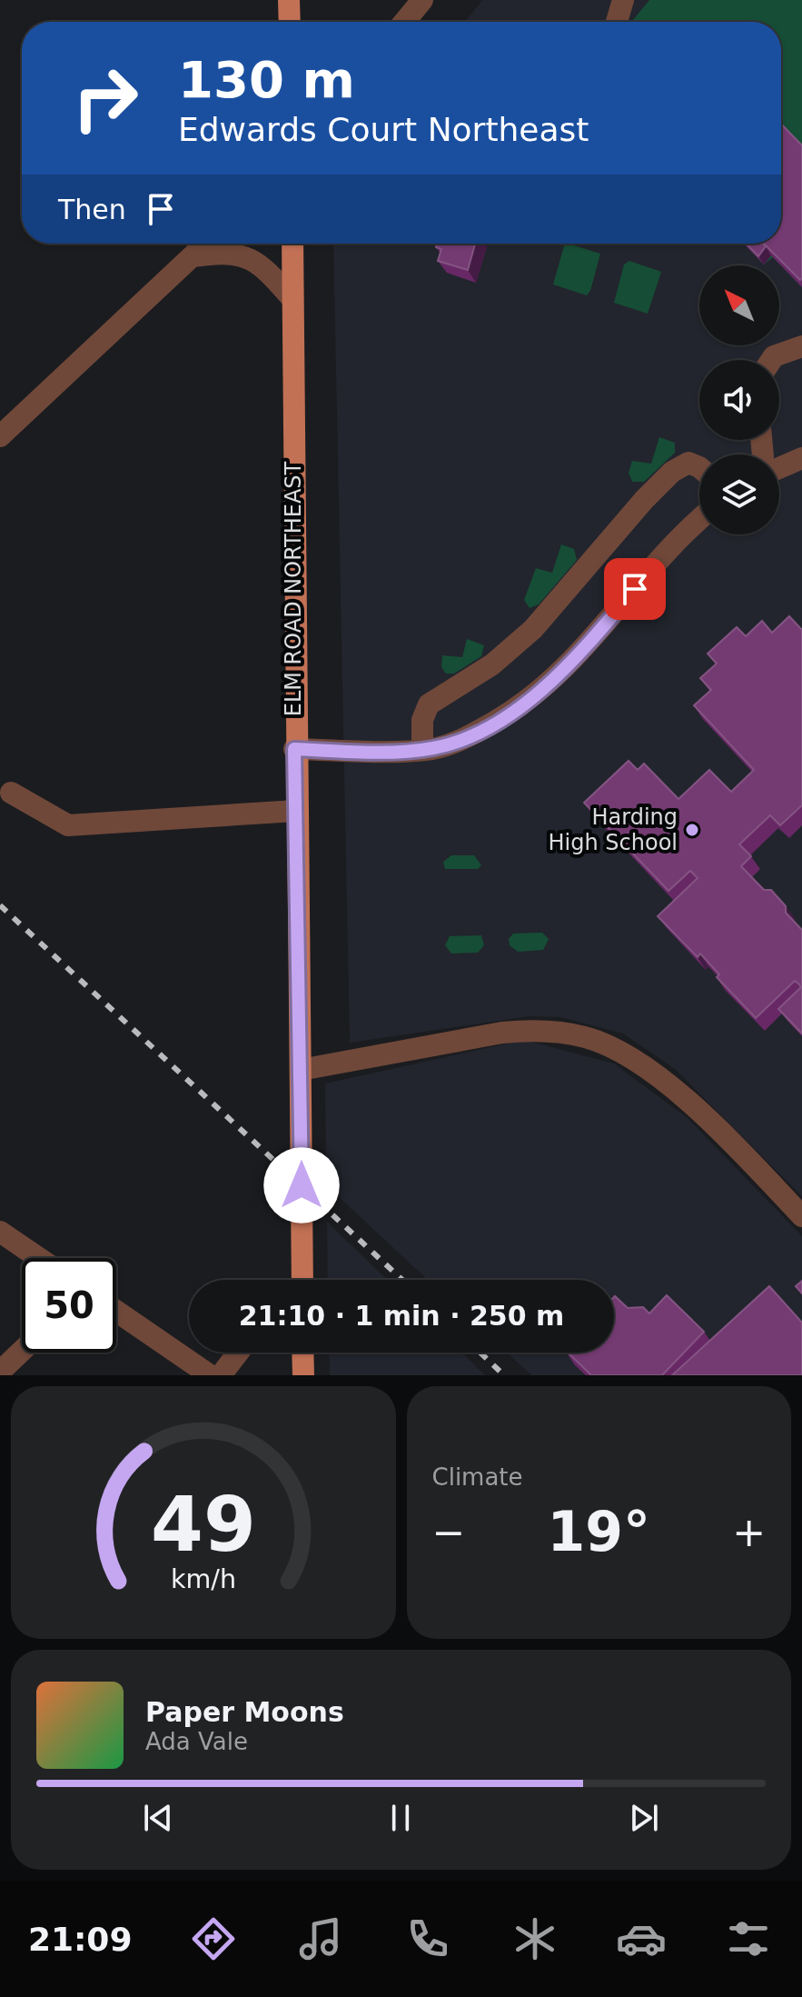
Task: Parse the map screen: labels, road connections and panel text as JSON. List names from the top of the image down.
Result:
{
  "streets": {
    "main road": ["ELM ROAD NORTHEAST"]
  },
  "places": ["Harding High School"],
  "north": "top left",
  "page": {
    "turn": ["130 m", "Edwards Court Northeast"],
    "then": "Then",
    "limit": "50",
    "trip": "21:10 · 1 min · 250 m",
    "tile": "Climate",
    "heat": ["−", "19°", "+"],
    "song": ["Paper Moons", "Ada Vale"],
    "tabs": "21:09",
    "gauge": ["49", "km/h"]
  }
}
